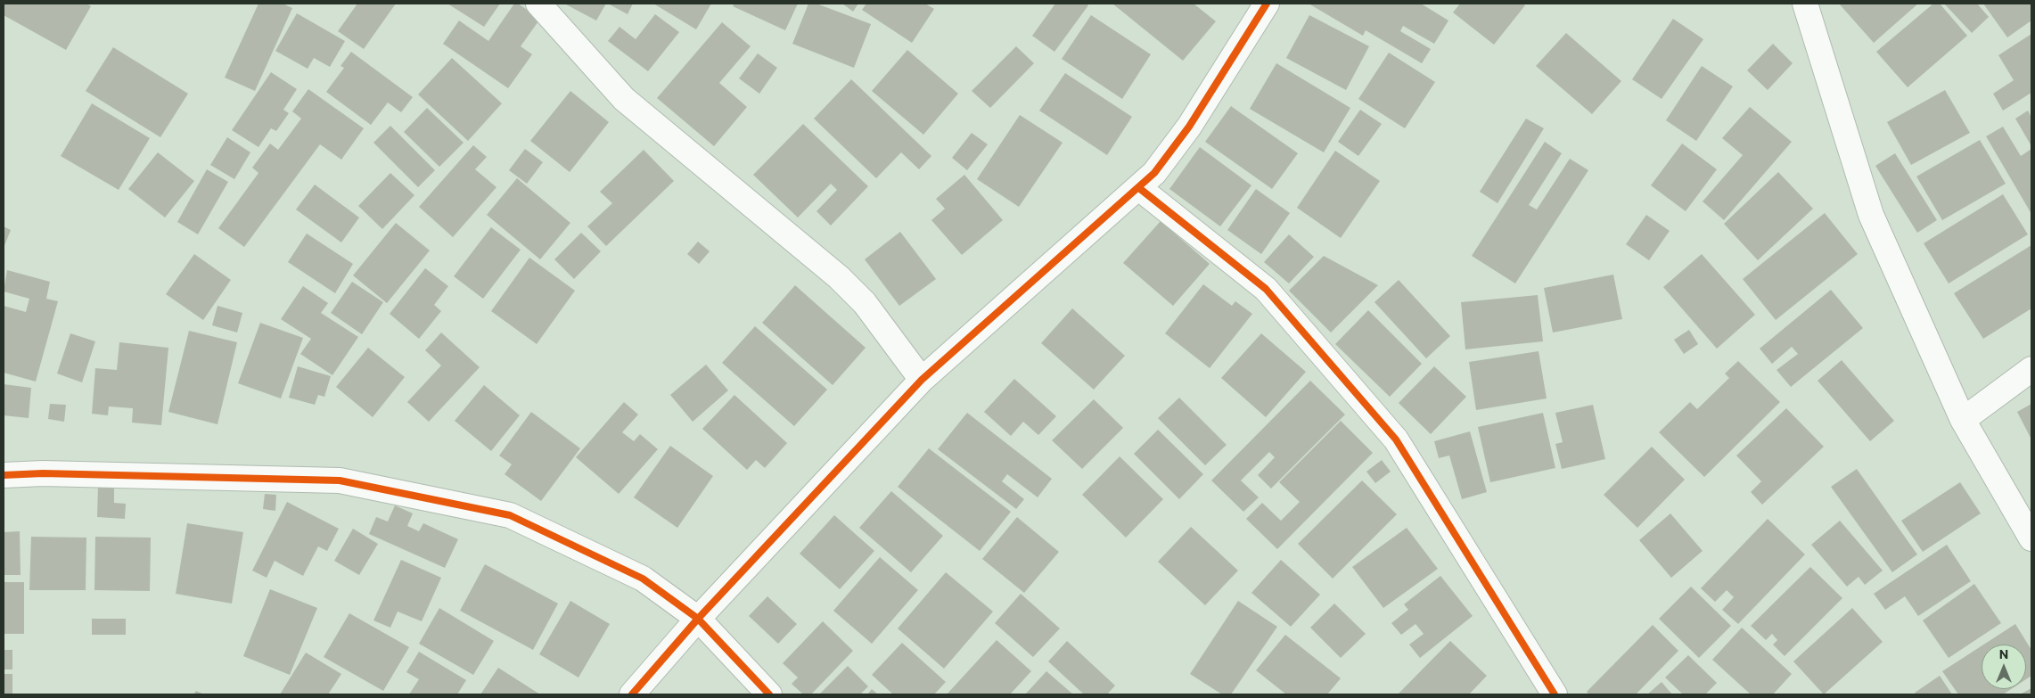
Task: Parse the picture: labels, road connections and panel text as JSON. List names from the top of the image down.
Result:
{
  "north": "top"
}
